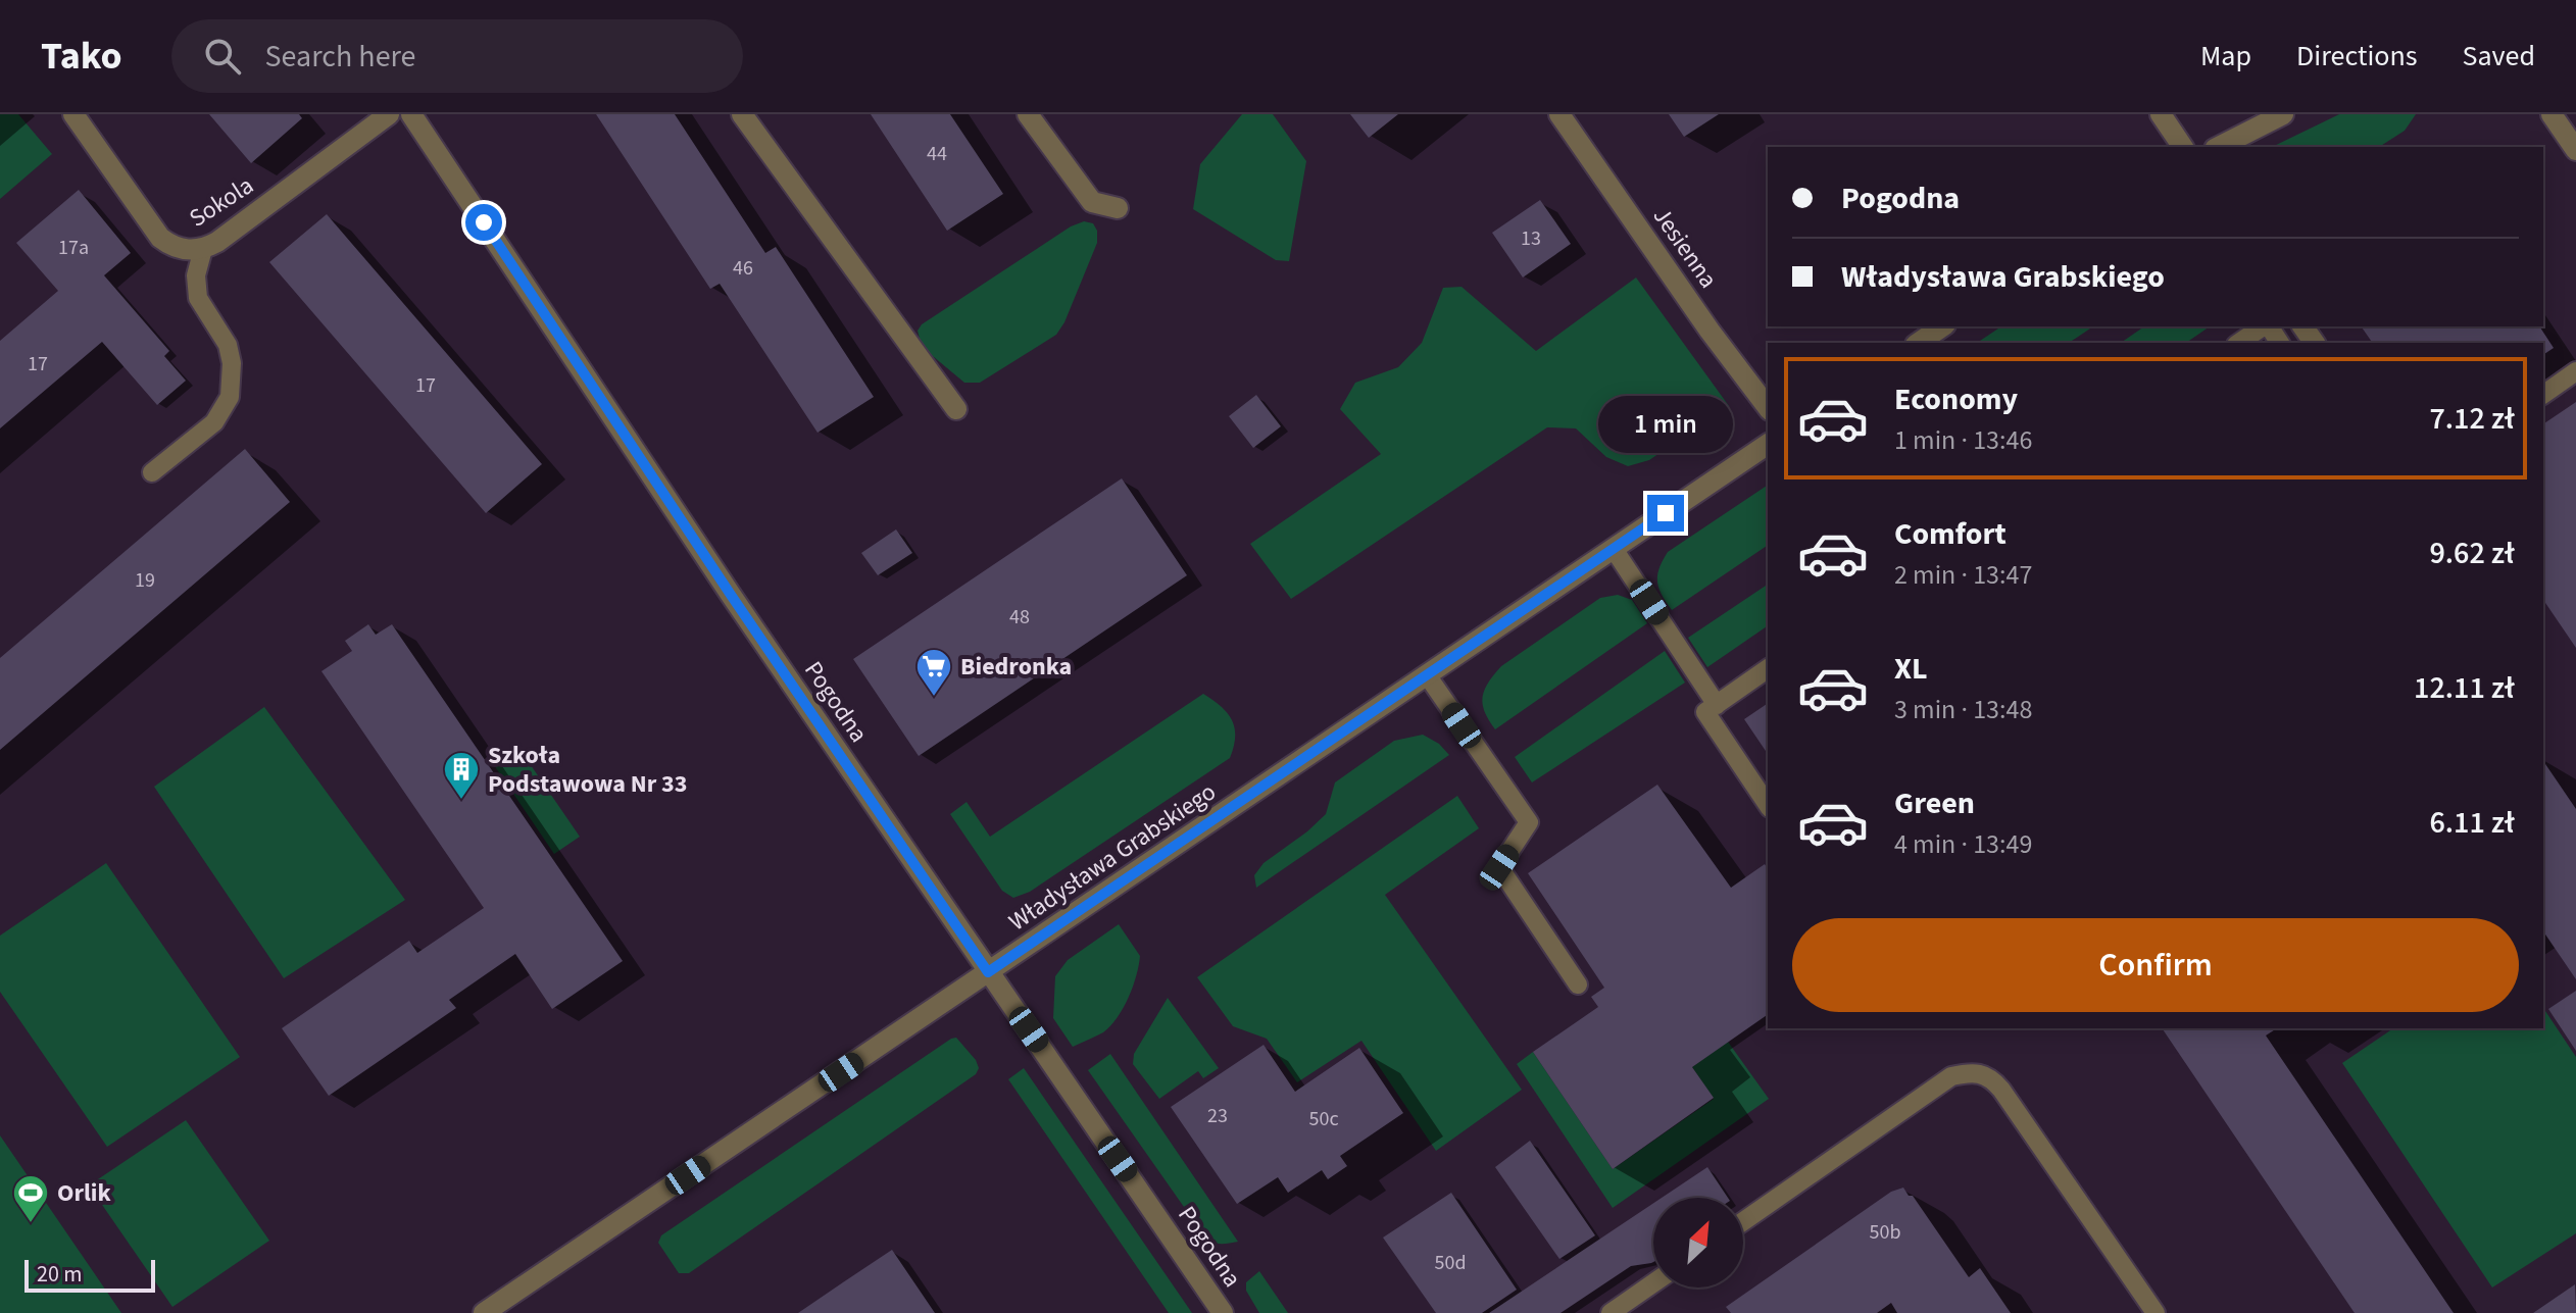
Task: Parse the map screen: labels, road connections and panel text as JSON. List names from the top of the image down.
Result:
{
  "streets": {
    "street": [
      "Sokola",
      "Jesienna",
      "Pogodna",
      "Władysława Grabskiego"
    ]
  },
  "crossings": [
    ["Pogodna", "Władysława Grabskiego"]
  ],
  "places": {
    "supermarket": ["Biedronka"],
    "building": ["Szkoła Podstawowa Nr 33"],
    "sports": ["Orlik"]
  },
  "house_numbers": [
    "44",
    "13",
    "17a",
    "46",
    "17",
    "17",
    "19",
    "48",
    "23",
    "50c",
    "50b",
    "50d"
  ],
  "scale_bar": "20 m",
  "north": "top right",
  "page": {
    "header": "Tako",
    "search": "Search here",
    "nav": ["Map", "Directions", "Saved"],
    "banner": ["Pogodna", "Władysława Grabskiego"],
    "list": [
      {
        "name": "Economy",
        "note": "1 min · 13:46",
        "value": "7.12 zł"
      },
      {
        "name": "Comfort",
        "note": "2 min · 13:47",
        "value": "9.62 zł"
      },
      {
        "name": "XL",
        "note": "3 min · 13:48",
        "value": "12.11 zł"
      },
      {
        "name": "Green",
        "note": "4 min · 13:49",
        "value": "6.11 zł"
      }
    ],
    "bubble": "1 min",
    "buttons": "Confirm",
    "scale": "20 m"
  }
}
